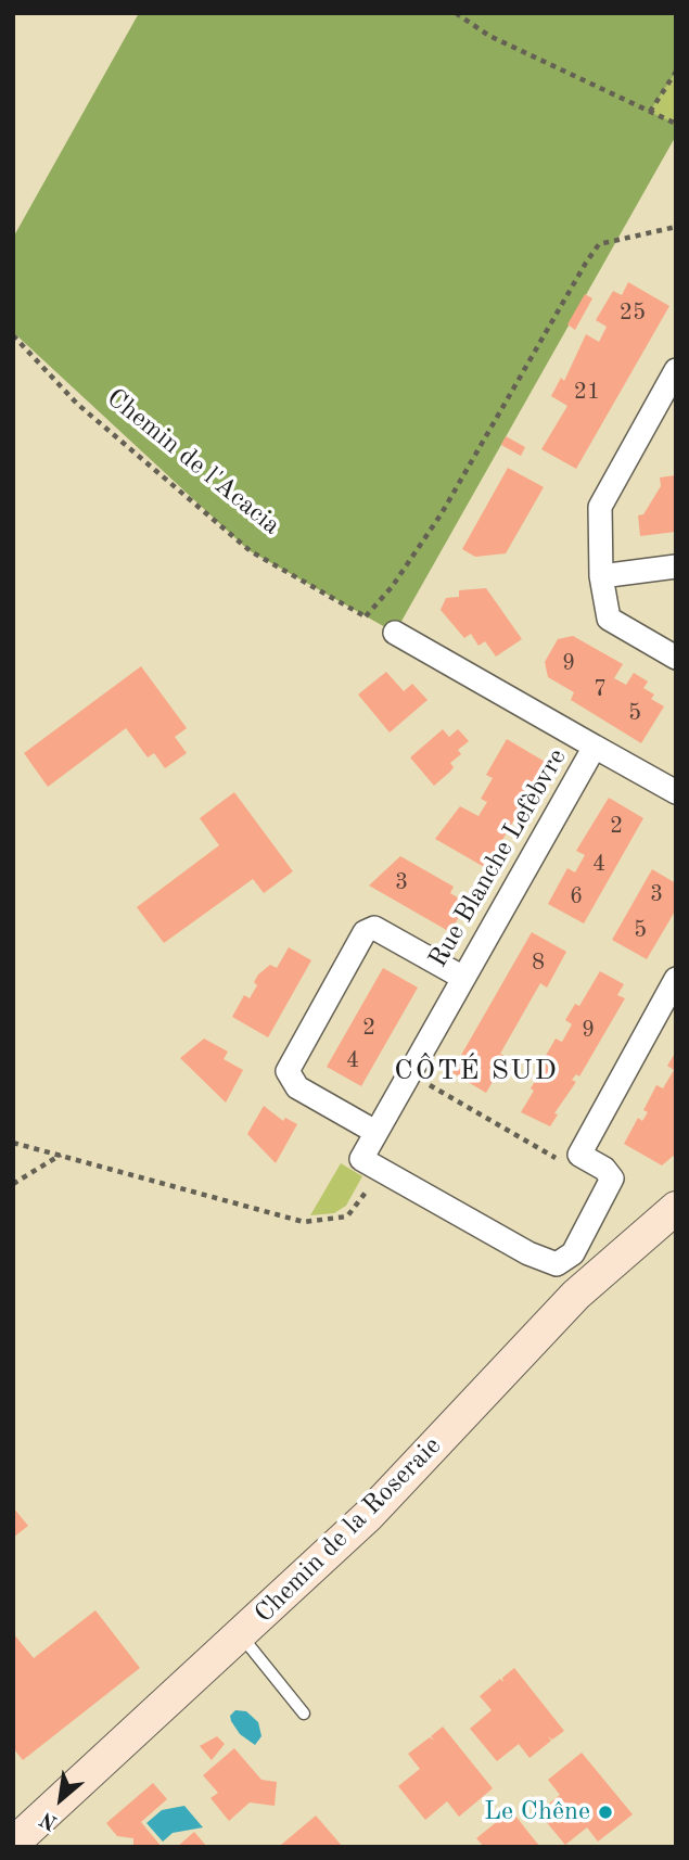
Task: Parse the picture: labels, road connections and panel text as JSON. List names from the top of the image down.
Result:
{
  "streets": {
    "street": ["Rue Blanche Lefèbvre", "Chemin de la Roseraie"],
    "path": ["Chemin de l'Acacia"]
  },
  "crossings": [
    ["Chemin de l'Acacia", "Rue Blanche Lefèbvre"]
  ],
  "districts": ["CÔTÉ SUD"],
  "places": ["Le Chêne"],
  "house_numbers": [
    "25",
    "21",
    "9",
    "7",
    "5",
    "2",
    "4",
    "3",
    "3",
    "6",
    "5",
    "8",
    "2",
    "9",
    "4"
  ],
  "north": "bottom left"
}
